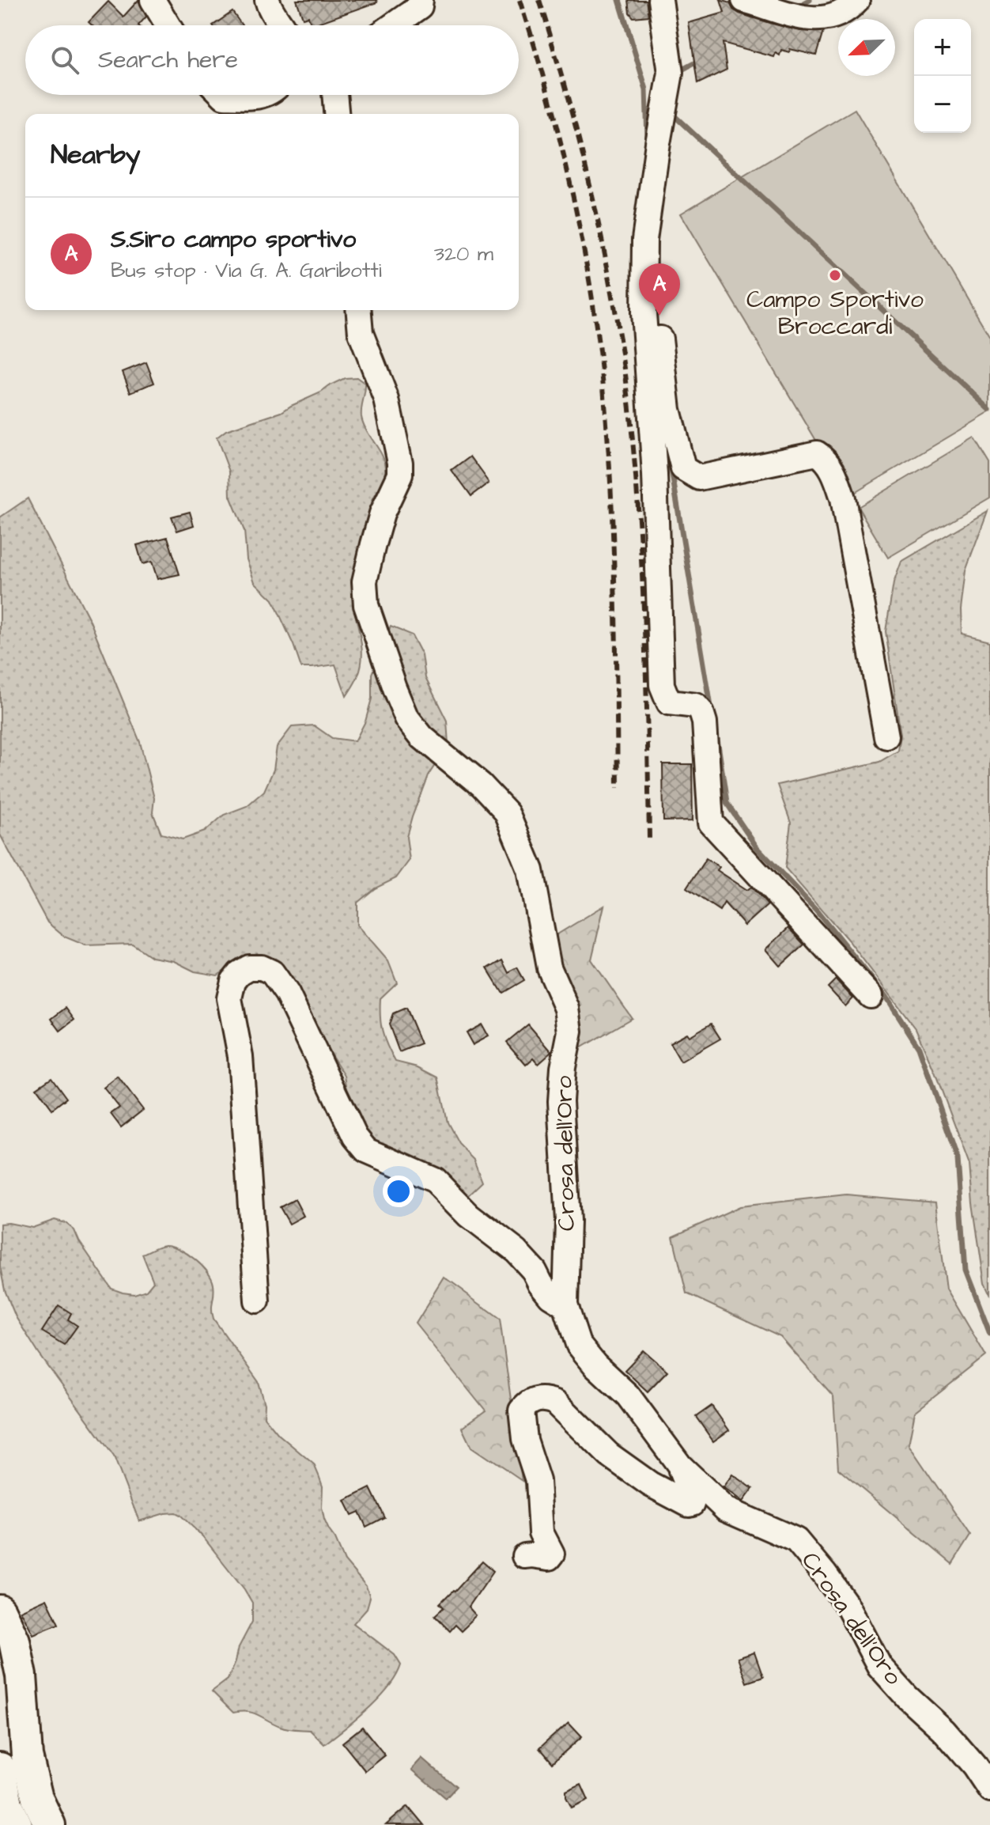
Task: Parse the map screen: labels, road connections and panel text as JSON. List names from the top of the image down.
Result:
{
  "streets": {
    "street": ["Crosa dell'Oro"]
  },
  "places": ["Campo Sportivo Broccardi"],
  "north": "bottom left",
  "page": {
    "map_buttons": ["+", "−"],
    "search": "Search here",
    "heading": "Nearby",
    "list": [
      {
        "mark": "A",
        "name": "S.Siro campo sportivo",
        "note": "Bus stop · Via G. A. Garibotti",
        "value": "320 m"
      }
    ],
    "pins": "A"
  }
}
